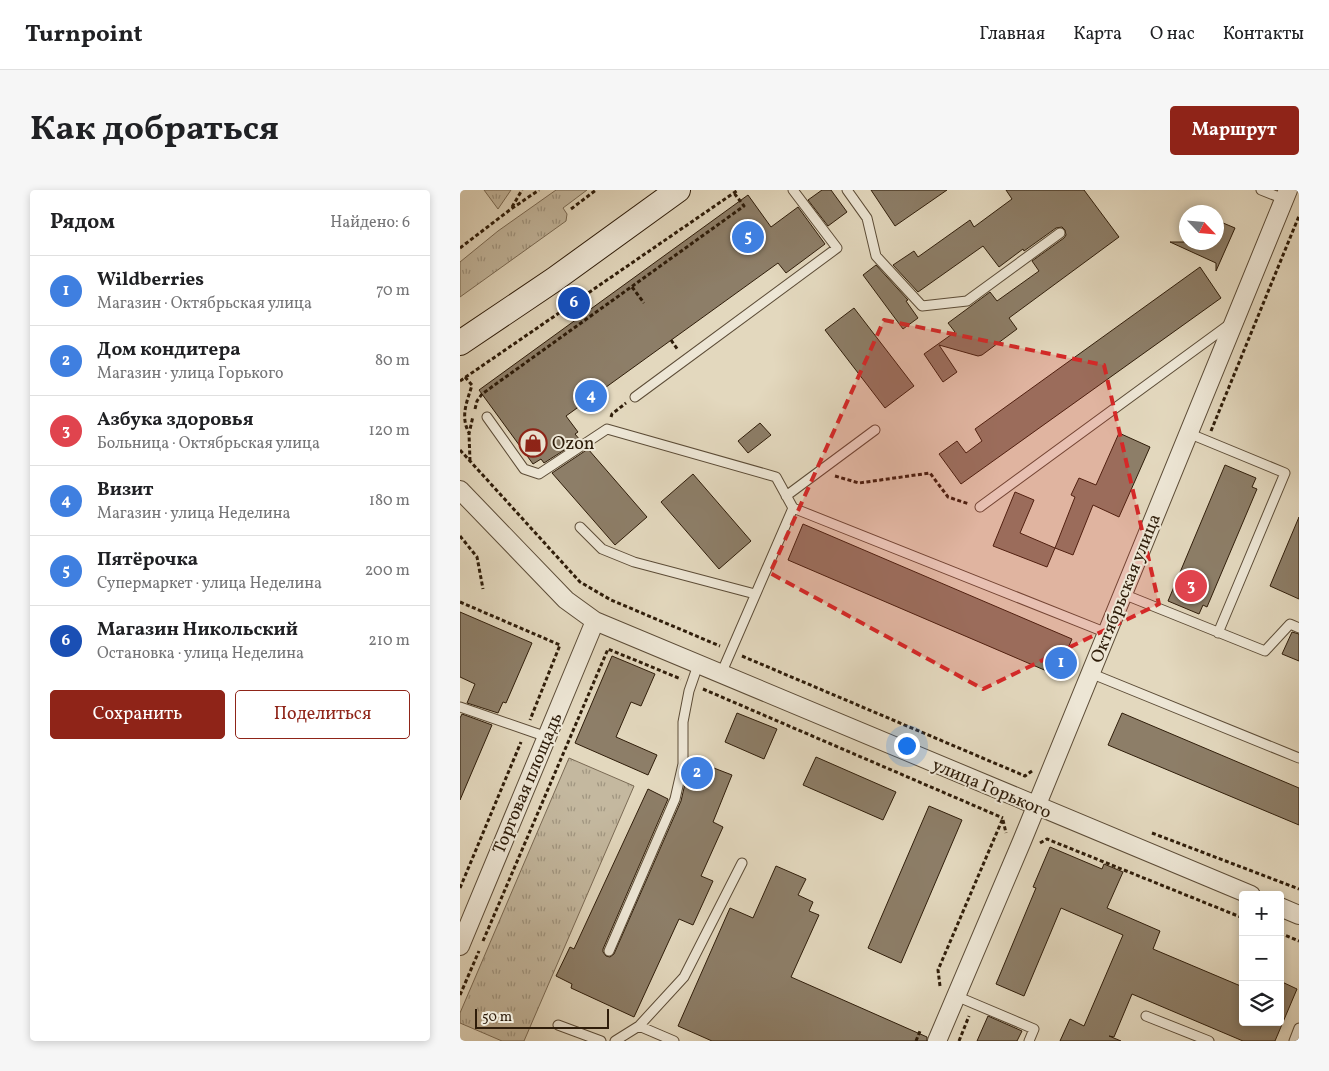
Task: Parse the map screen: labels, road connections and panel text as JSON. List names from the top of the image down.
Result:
{
  "streets": {
    "street": ["Октябрьская улица", "Торговая площадь", "улица Горького"]
  },
  "crossings": [
    ["Октябрьская улица", "улица Горького"],
    ["Торговая площадь", "улица Горького"]
  ],
  "places": {
    "shop": ["Ozon"]
  },
  "scale_bar": "50 m",
  "north": "bottom right",
  "page": {
    "header": "Turnpoint",
    "nav": [
      "Главная",
      "Карта",
      "О нас",
      "Контакты"
    ],
    "title": "Как добраться",
    "buttons": [
      "Маршрут",
      ["Сохранить", "Поделиться"]
    ],
    "heading": ["Рядом", "Найдено: 6"],
    "pins": [
      "5",
      "6",
      "4",
      "3",
      "1",
      "2"
    ],
    "list": [
      {
        "mark": "1",
        "name": "Wildberries",
        "note": "Магазин · Октябрьская улица",
        "value": "70 m"
      },
      {
        "mark": "2",
        "name": "Дом кондитера",
        "note": "Магазин · улица Горького",
        "value": "80 m"
      },
      {
        "mark": "3",
        "name": "Азбука здоровья",
        "note": "Больница · Октябрьская улица",
        "value": "120 m"
      },
      {
        "mark": "4",
        "name": "Визит",
        "note": "Магазин · улица Неделина",
        "value": "180 m"
      },
      {
        "mark": "5",
        "name": "Пятёрочка",
        "note": "Супермаркет · улица Неделина",
        "value": "200 m"
      },
      {
        "mark": "6",
        "name": "Магазин Никольский",
        "note": "Остановка · улица Неделина",
        "value": "210 m"
      }
    ],
    "map_buttons": ["+", "−"],
    "scale": "50 m"
  }
}
